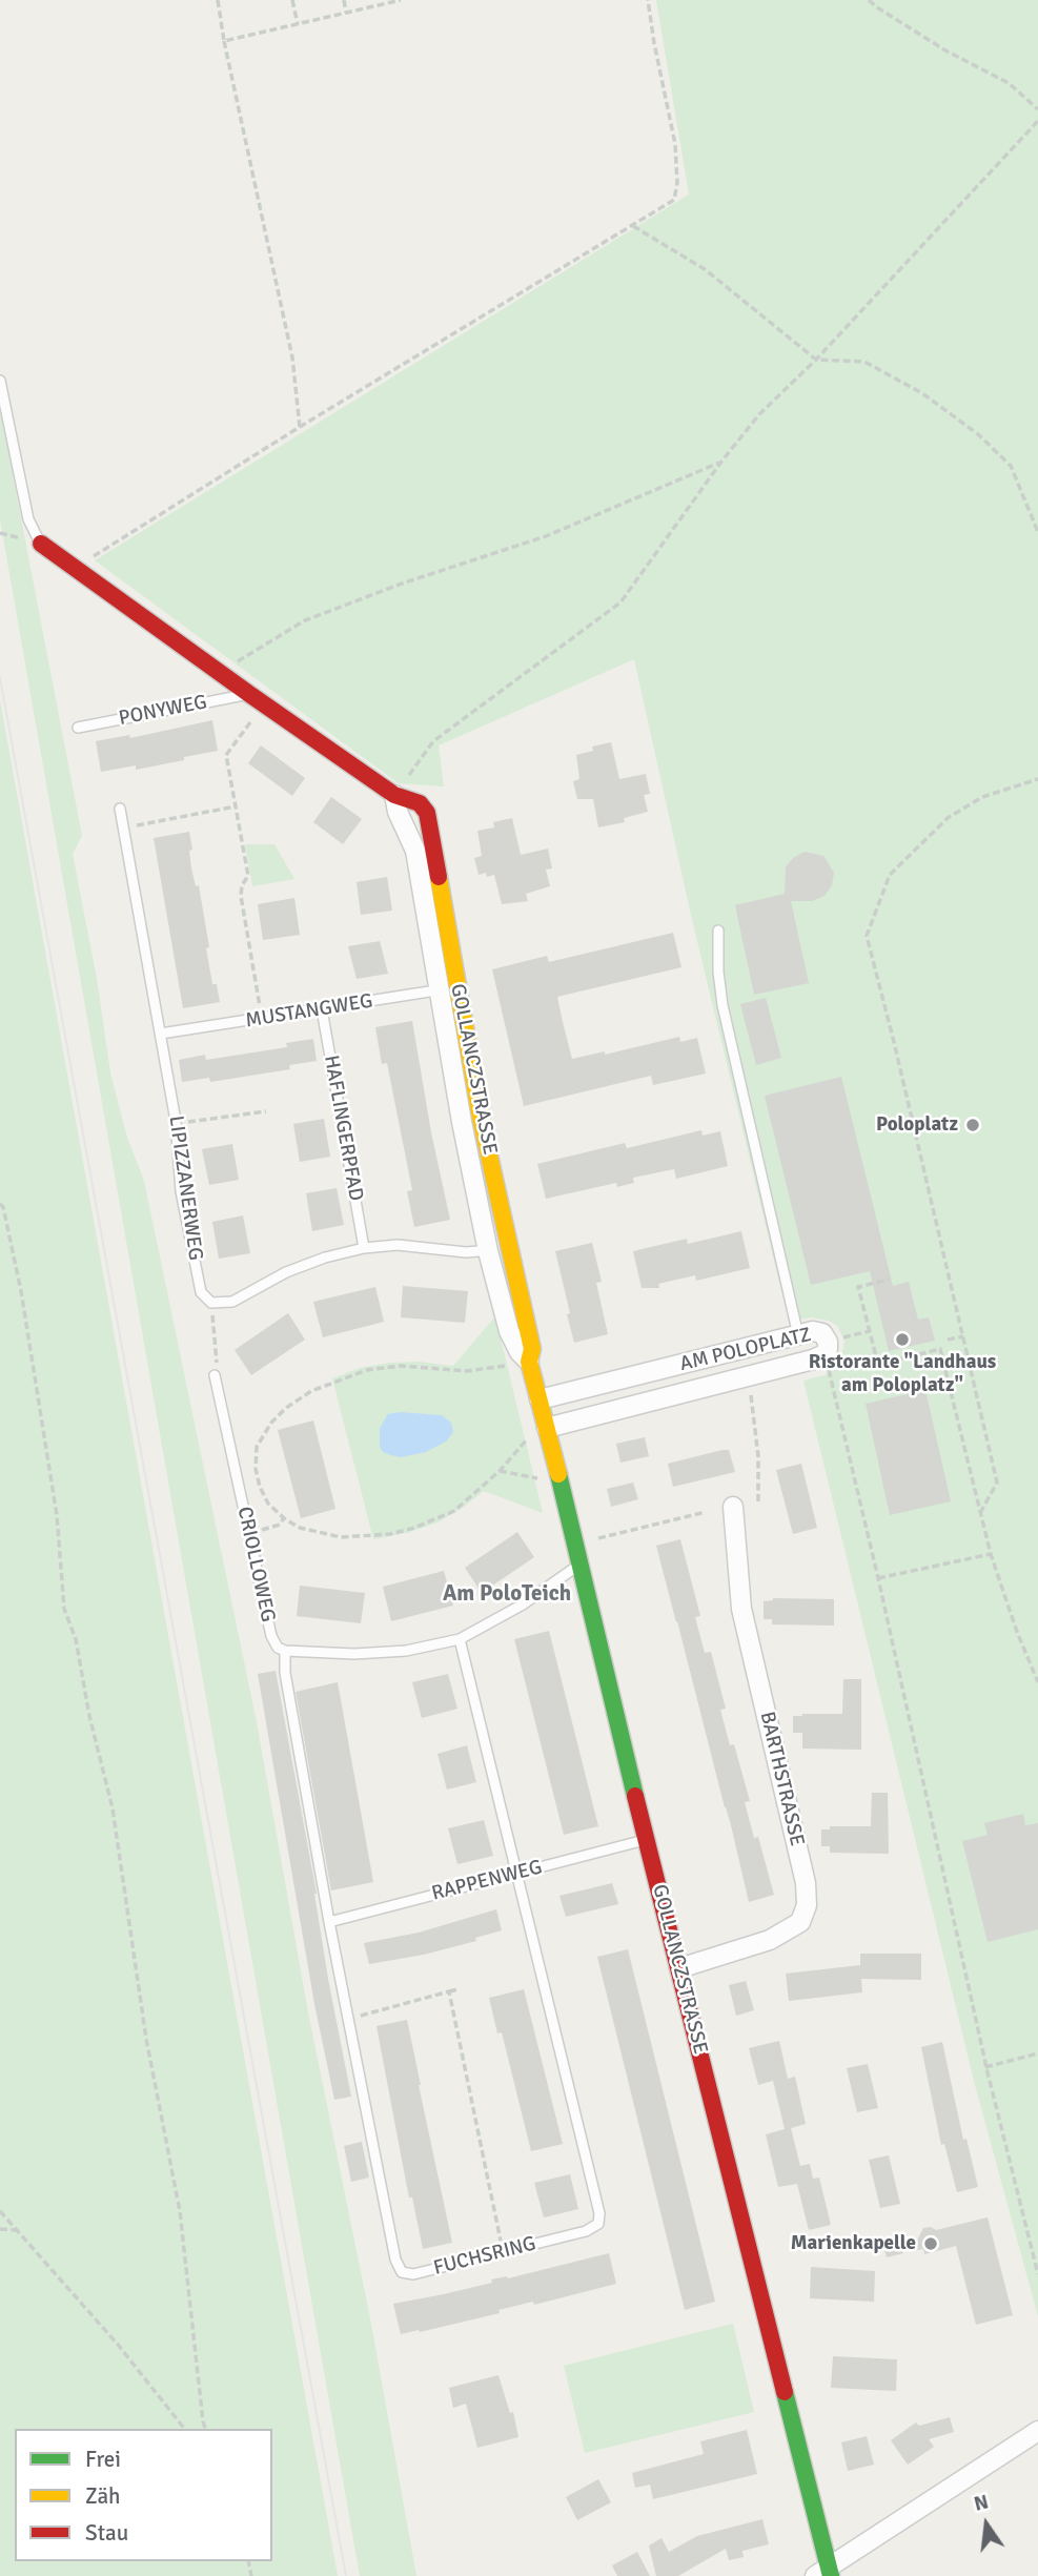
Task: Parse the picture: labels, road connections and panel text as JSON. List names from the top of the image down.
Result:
{
  "streets": {
    "street": ["GOLLANCZSTRASSE", "AM POLOPLATZ", "BARTHSTRASSE"],
    "lane": [
      "PONYWEG",
      "MUSTANGWEG",
      "HAFLINGERPFAD",
      "LIPIZZANERWEG",
      "CRIOLLOWEG",
      "RAPPENWEG",
      "FUCHSRING"
    ]
  },
  "crossings": [
    ["MUSTANGWEG", "GOLLANCZSTRASSE"],
    ["MUSTANGWEG", "HAFLINGERPFAD"],
    ["MUSTANGWEG", "LIPIZZANERWEG"],
    ["GOLLANCZSTRASSE", "AM POLOPLATZ"],
    ["GOLLANCZSTRASSE", "BARTHSTRASSE"],
    ["GOLLANCZSTRASSE", "RAPPENWEG"],
    ["CRIOLLOWEG", "FUCHSRING"],
    ["RAPPENWEG", "FUCHSRING"]
  ],
  "districts": ["Am PoloTeich"],
  "places": ["Poloplatz", "Ristorante \"Landhaus am Poloplatz\"", "Marienkapelle"],
  "legend": ["Frei", "Zäh", "Stau"],
  "north": "top"
}
